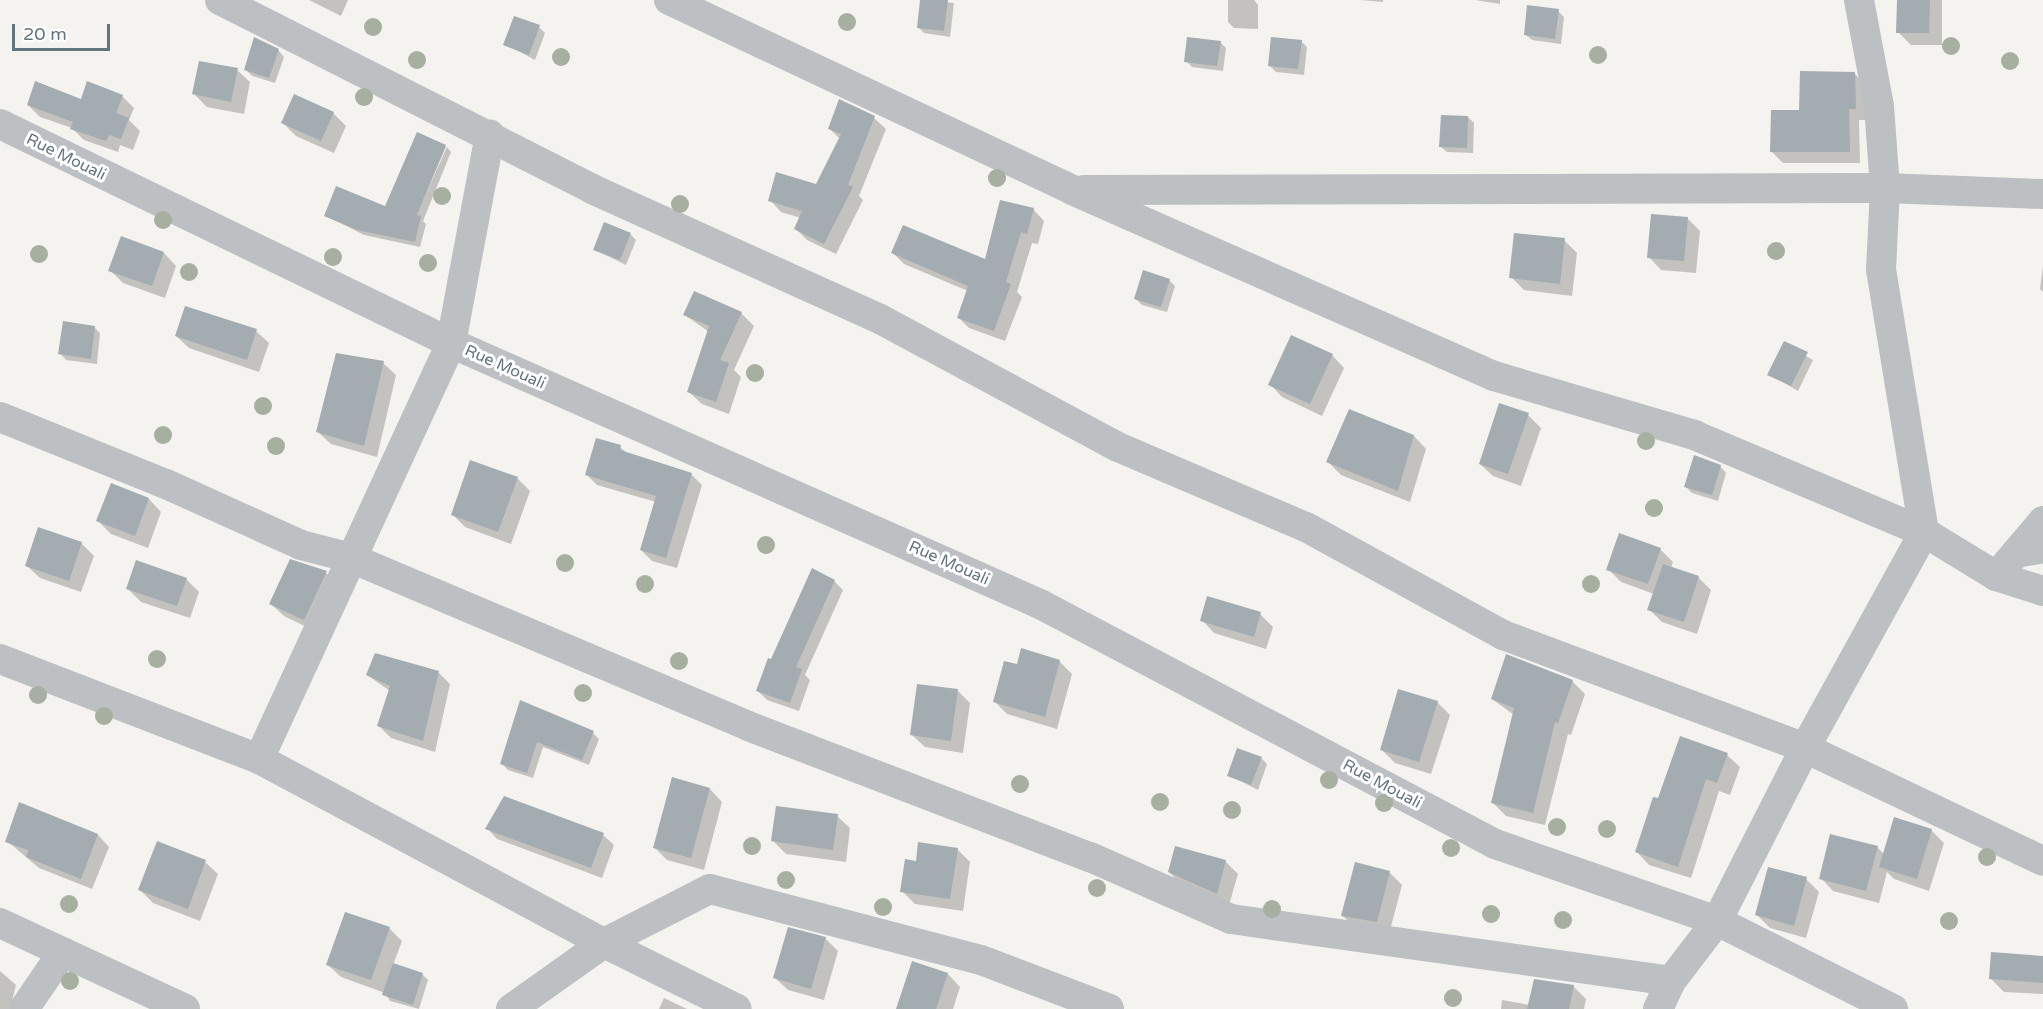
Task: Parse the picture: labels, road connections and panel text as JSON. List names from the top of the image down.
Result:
{
  "streets": {
    "street": ["Rue Mouali"]
  },
  "scale_bar": "20 m"
}
